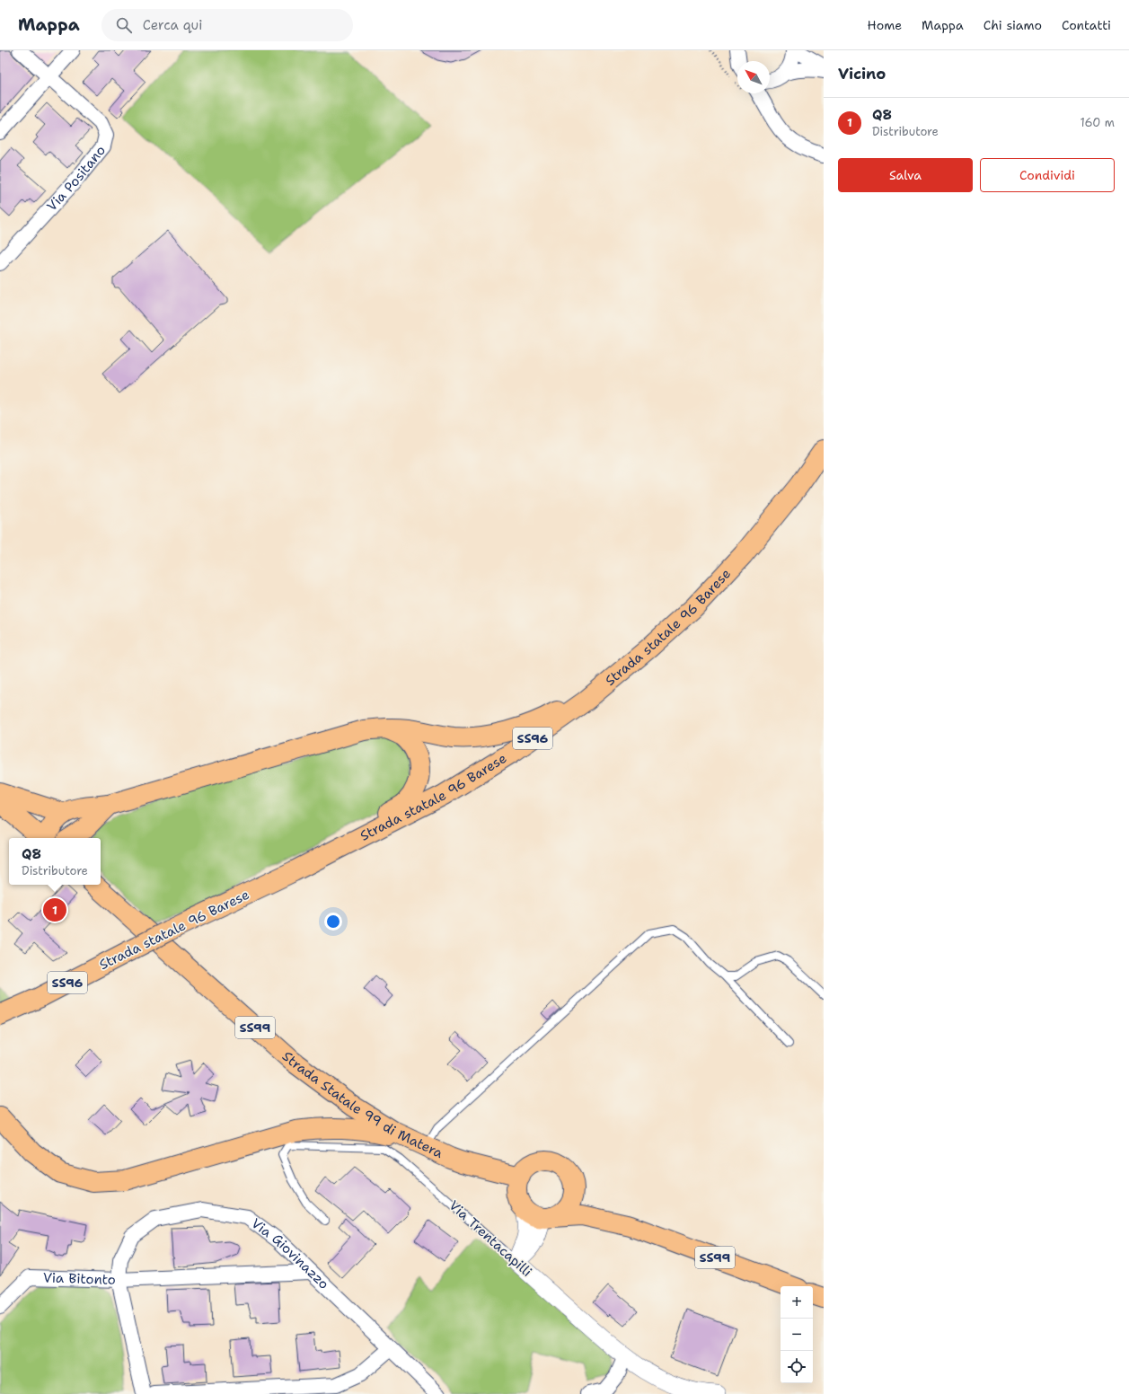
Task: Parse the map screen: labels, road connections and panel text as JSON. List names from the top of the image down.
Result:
{
  "streets": {
    "main road": [
      "Strada statale 96 Barese",
      "SS96",
      "SS99",
      "Strada Statale 99 di Matera"
    ],
    "street": [
      "Via Positano",
      "Via Trentacapilli",
      "Via Giovinazzo",
      "Via Bitonto"
    ]
  },
  "crossings": [
    ["SS99", "Strada Statale 99 di Matera"],
    ["Via Giovinazzo", "Via Bitonto"]
  ],
  "north": "top left",
  "page": {
    "header": "Mappa",
    "search": "Cerca qui",
    "nav": [
      "Home",
      "Mappa",
      "Chi siamo",
      "Contatti"
    ],
    "heading": "Vicino",
    "list": [
      {
        "mark": "1",
        "name": "Q8",
        "note": "Distributore",
        "value": "160 m"
      }
    ],
    "buttons": ["Salva", "Condividi"],
    "popup": ["Q8", "Distributore"],
    "pins": "1",
    "map_buttons": ["+", "−"]
  }
}
